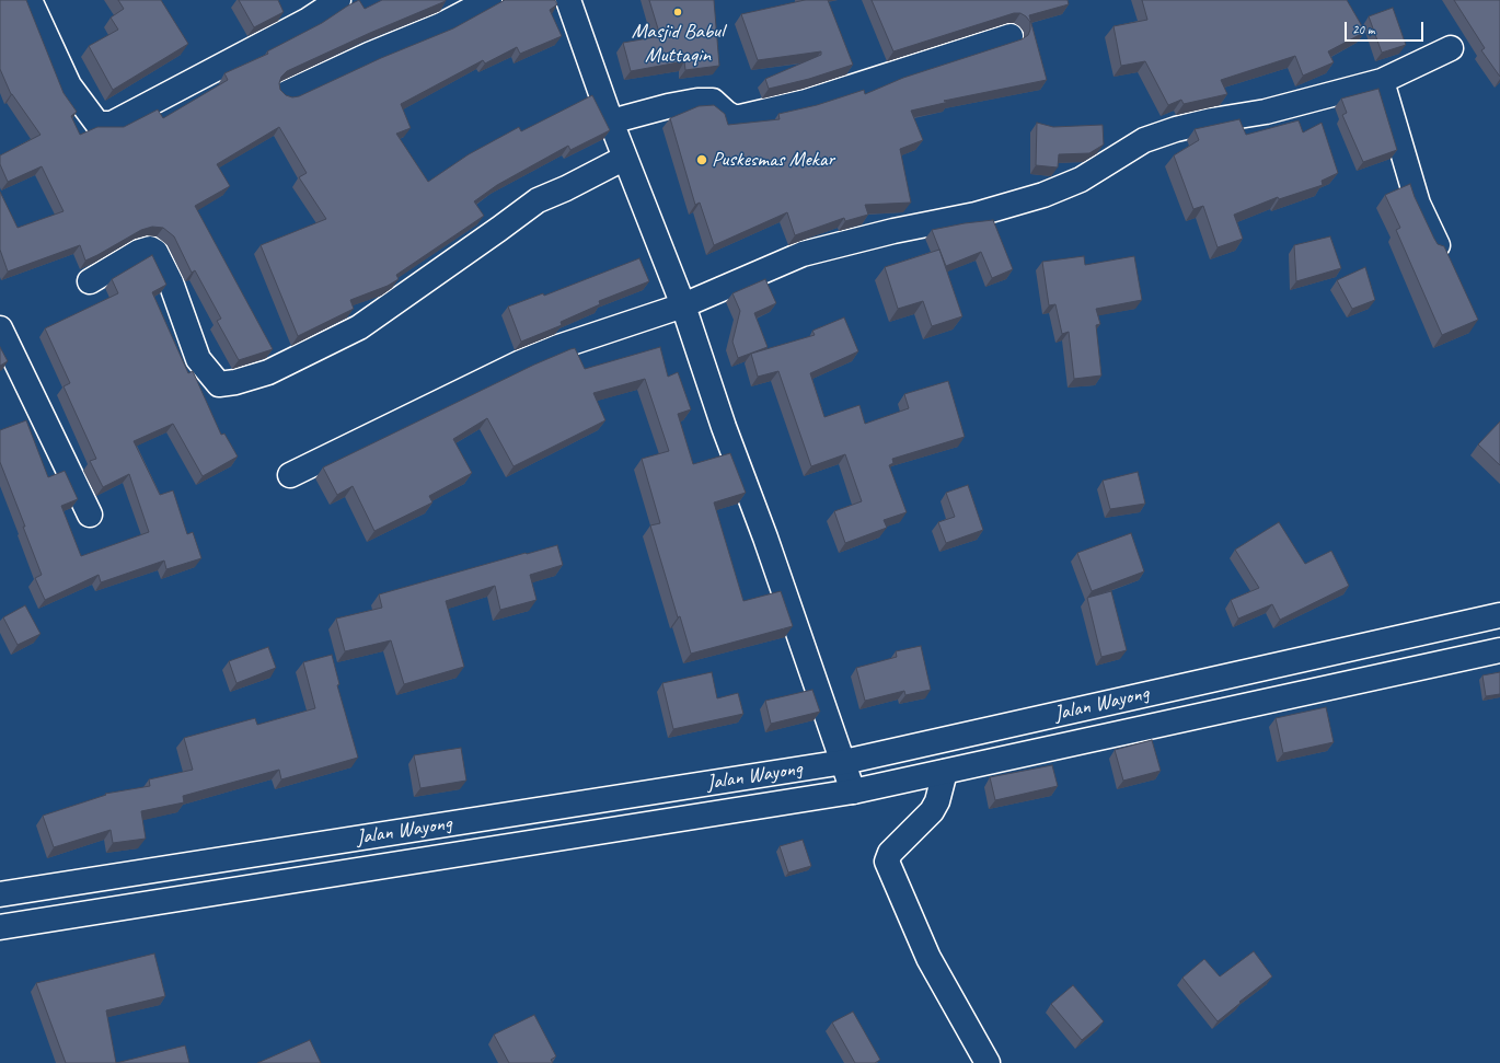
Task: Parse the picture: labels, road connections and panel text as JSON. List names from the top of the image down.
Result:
{
  "streets": {
    "street": ["Jalan Wayong"]
  },
  "places": ["Masjid Babul Muttaqin", "Puskesmas Mekar"],
  "scale_bar": "20 m"
}
